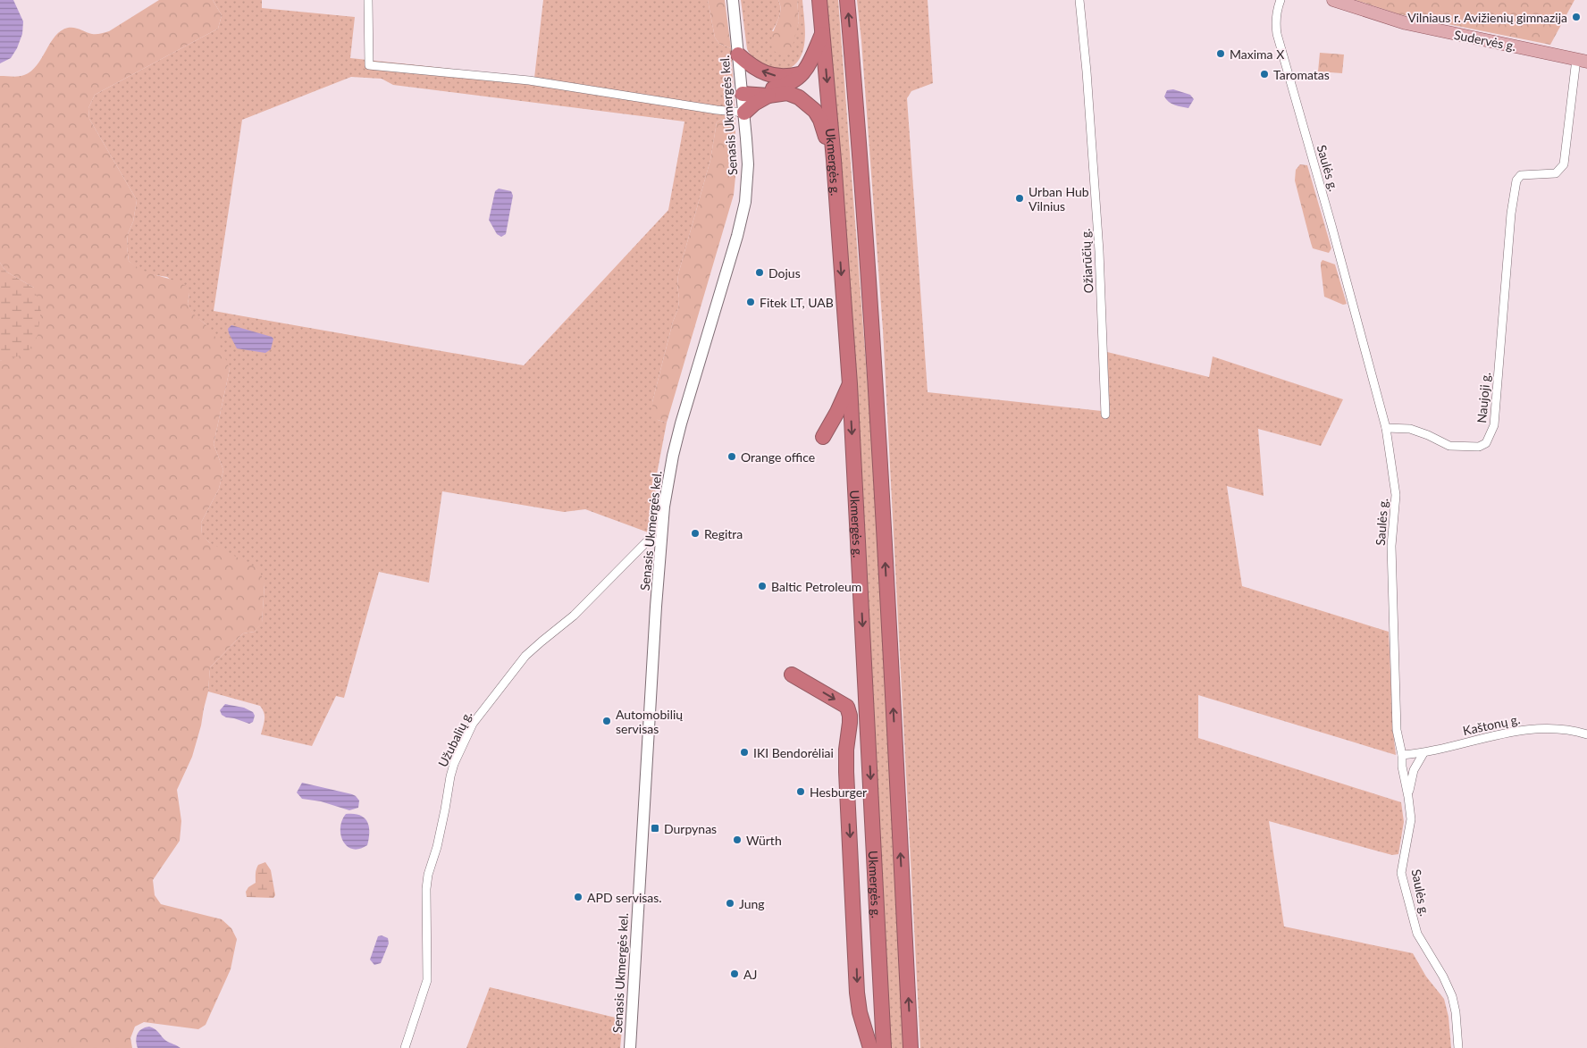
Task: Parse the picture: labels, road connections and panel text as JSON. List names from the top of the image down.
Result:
{
  "streets": {
    "highway": ["Ukmergės g."],
    "main road": ["Sudervės g.", "Senasis Ukmergės kel."],
    "street": [
      "Saulės g.",
      "Ožiarūčių g.",
      "Naujoji g.",
      "Kaštonų g.",
      "Užubalių g."
    ]
  },
  "crossings": [
    ["Sudervės g.", "Naujoji g."],
    ["Senasis Ukmergės kel.", "Užubalių g."],
    ["Saulės g.", "Naujoji g."],
    ["Saulės g.", "Kaštonų g."]
  ],
  "places": {
    "other": [
      "Vilniaus r. Avižienių gimnazija",
      "Maxima X",
      "Taromatas",
      "Urban Hub Vilnius",
      "Dojus",
      "Fitek LT, UAB",
      "Orange office",
      "Regitra",
      "Baltic Petroleum",
      "Automobilių servisas",
      "IKI Bendorėliai",
      "Hesburger",
      "Würth",
      "APD servisas.",
      "Jung",
      "AJ"
    ],
    "transit": ["Durpynas"]
  }
}
